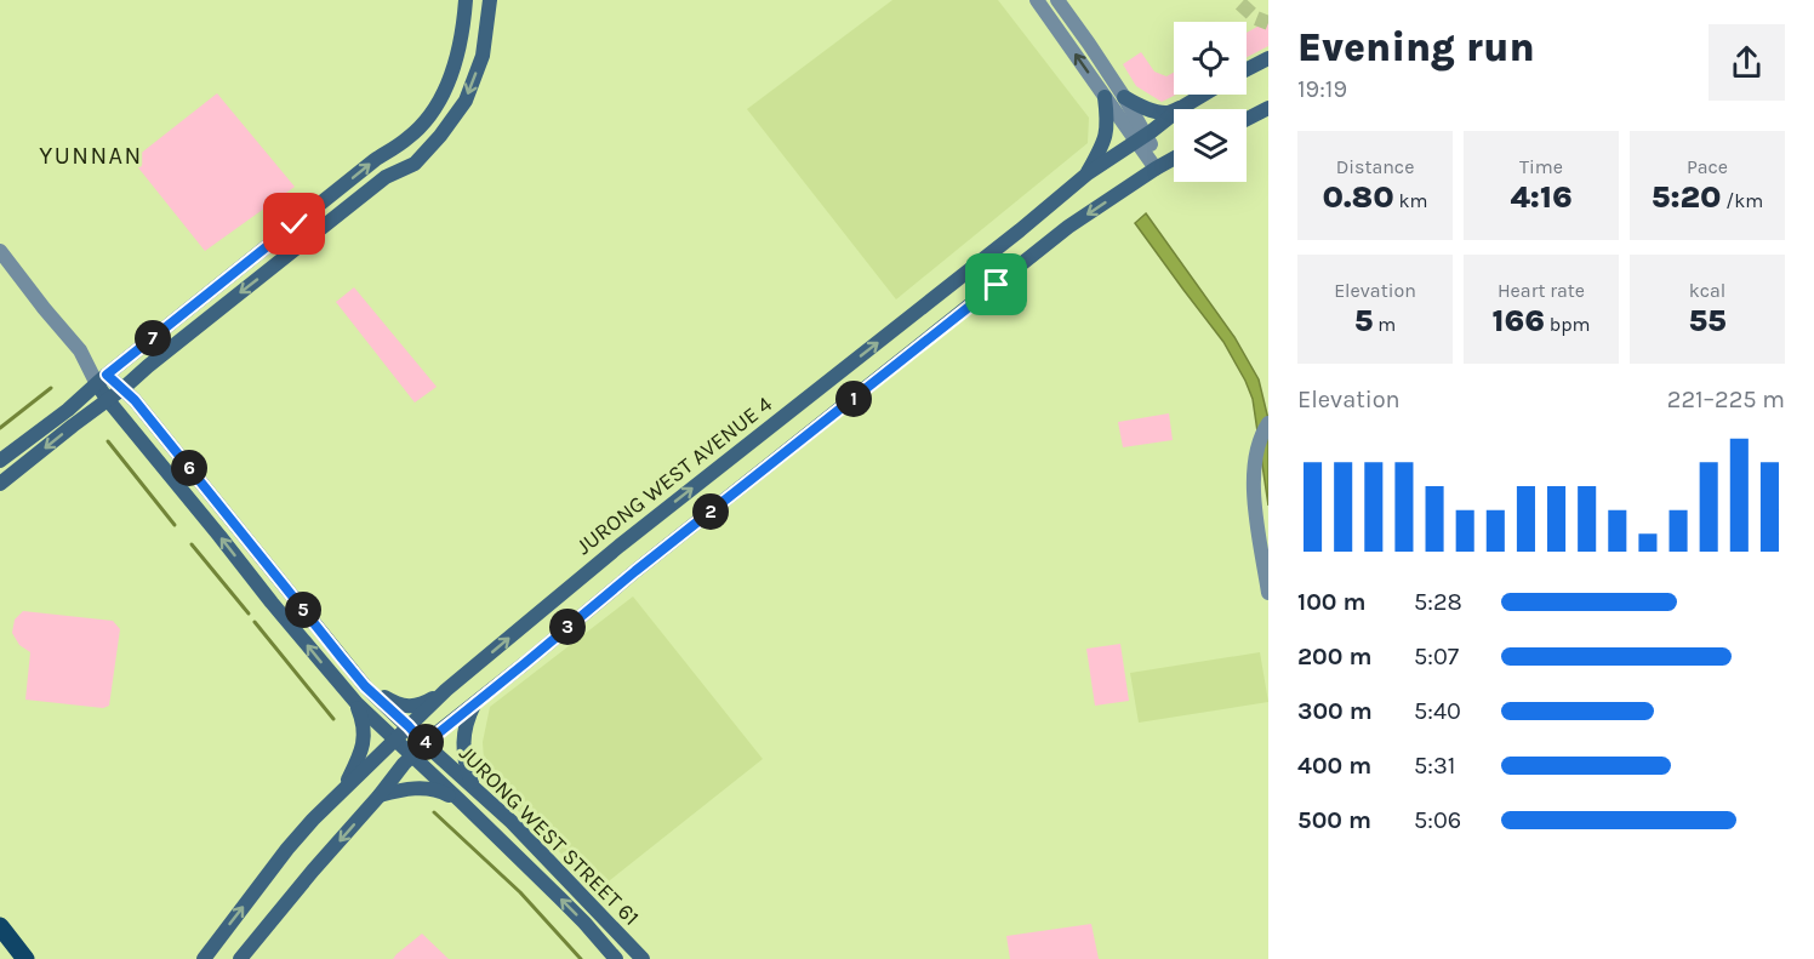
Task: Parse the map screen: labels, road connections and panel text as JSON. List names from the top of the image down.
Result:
{
  "streets": {
    "main road": ["JURONG WEST AVENUE 4", "JURONG WEST STREET 61"]
  },
  "crossings": [
    ["JURONG WEST AVENUE 4", "JURONG WEST STREET 61"]
  ],
  "districts": ["YUNNAN"],
  "page": {
    "heading": ["Evening run", "19:19"],
    "stats": [
      ["Distance", "0.80 km"],
      ["Time", "4:16"],
      ["Pace", "5:20 /km"],
      ["Elevation", "5 m"],
      ["Heart rate", "166 bpm"],
      ["kcal", "55"]
    ],
    "pins": [
      "7",
      "1",
      "6",
      "2",
      "5",
      "3",
      "4"
    ],
    "chart": ["Elevation", "221–225 m"],
    "list": [
      {
        "name": "100 m",
        "note": "5:28"
      },
      {
        "name": "200 m",
        "note": "5:07"
      },
      {
        "name": "300 m",
        "note": "5:40"
      },
      {
        "name": "400 m",
        "note": "5:31"
      },
      {
        "name": "500 m",
        "note": "5:06"
      }
    ]
  }
}
